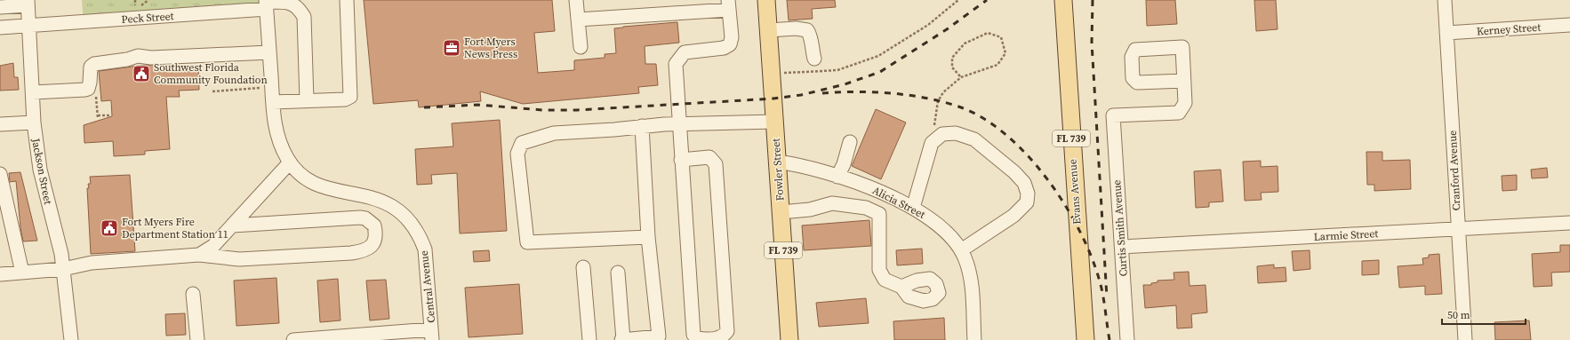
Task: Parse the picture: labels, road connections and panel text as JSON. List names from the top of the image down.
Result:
{
  "streets": {
    "main road": ["FL 739", "Fowler Street", "Evans Avenue"],
    "street": [
      "Peck Street",
      "Kerney Street",
      "Cranford Avenue",
      "Jackson Street",
      "Alicia Street",
      "Curtis Smith Avenue",
      "Larmie Street",
      "Central Avenue"
    ]
  },
  "crossings": [
    ["Peck Street", "Jackson Street"],
    ["Peck Street", "Central Avenue"],
    ["Kerney Street", "Cranford Avenue"],
    ["Fowler Street", "Alicia Street"],
    ["Cranford Avenue", "Larmie Street"],
    ["Curtis Smith Avenue", "Larmie Street"]
  ],
  "places": {
    "office": ["Fort Myers News Press"],
    "public building": ["Southwest Florida Community Foundation", "Fort Myers Fire Department Station 11"]
  },
  "scale_bar": "50 m"
}
